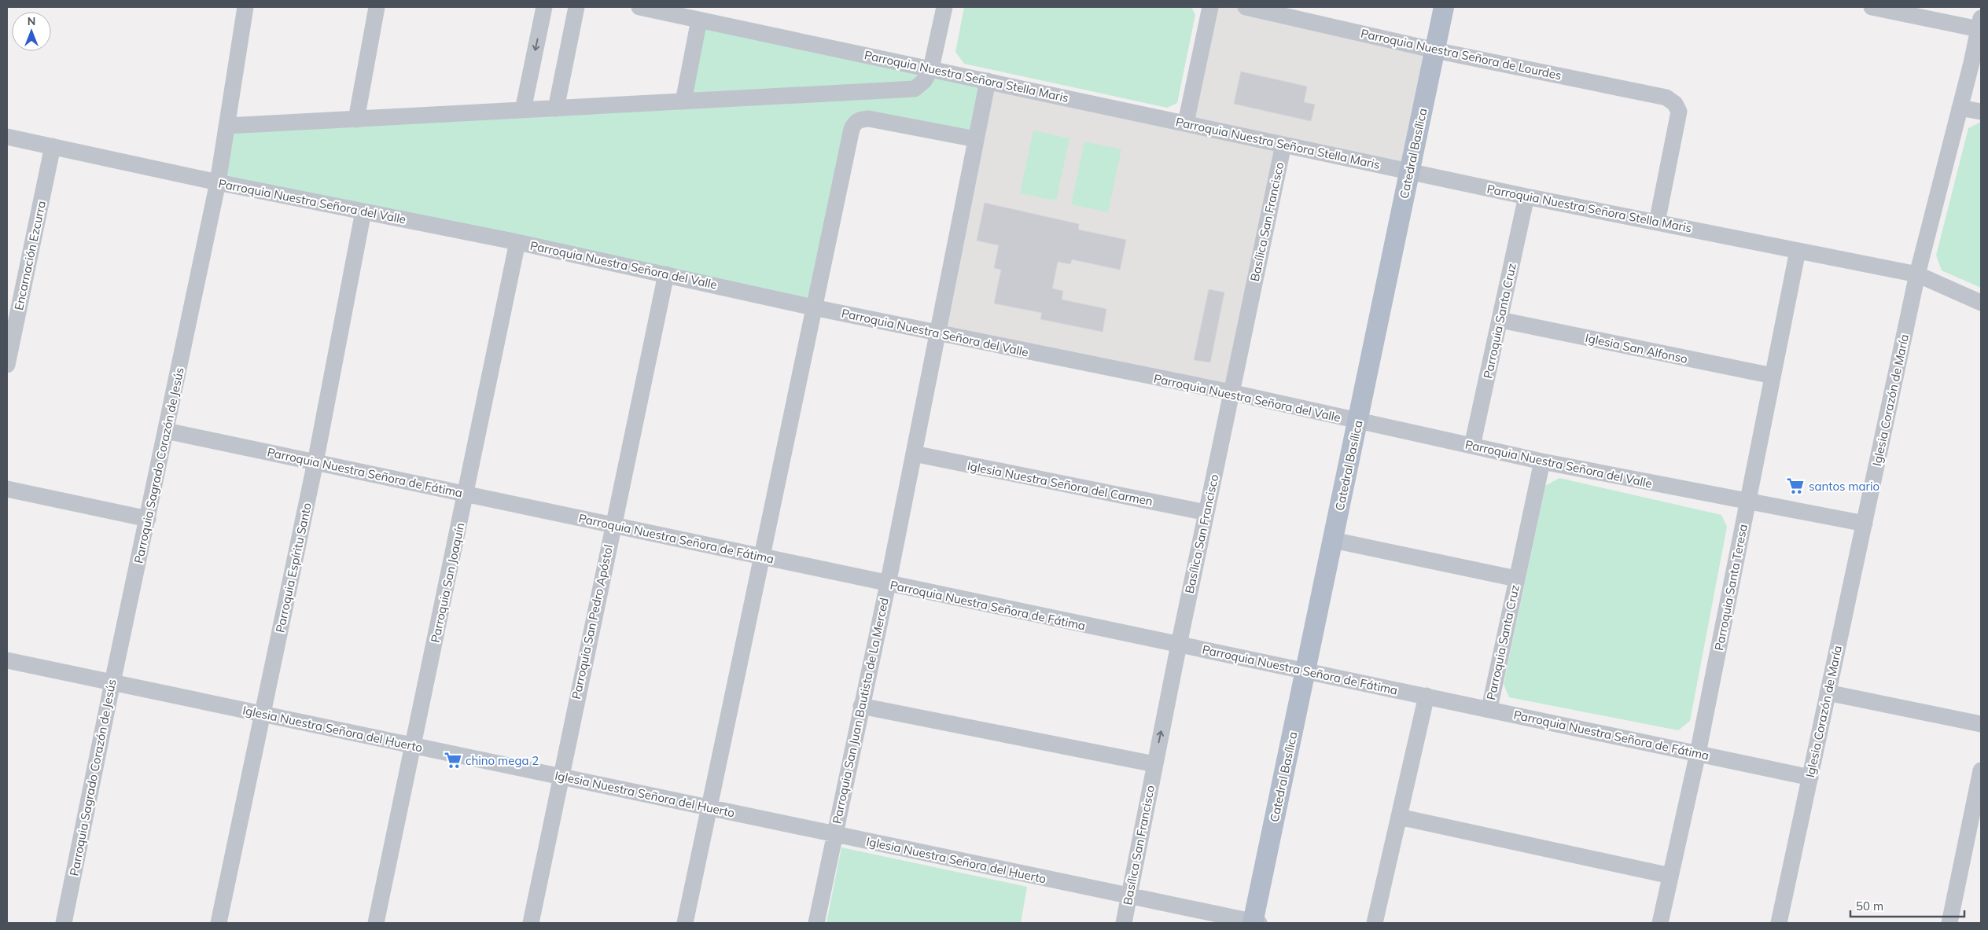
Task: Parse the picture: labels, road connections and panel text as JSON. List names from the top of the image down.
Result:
{
  "streets": {
    "main road": ["Catedral Basílica"],
    "street": [
      "Parroquia Nuestra Señora de Lourdes",
      "Parroquia Nuestra Señora Stella Maris",
      "Parroquia Nuestra Señora del Valle",
      "Basílica San Francisco",
      "Encarnación Ezcurra",
      "Parroquia Santa Cruz",
      "Iglesia San Alfonso",
      "Iglesia Corazón de María",
      "Parroquia Sagrado Corazón de Jesús",
      "Parroquia Nuestra Señora de Fátima",
      "Iglesia Nuestra Señora del Carmen",
      "Parroquia Espíritu Santo",
      "Parroquia San Joaquín",
      "Parroquia Santa Teresa",
      "Parroquia San Pedro Apóstol",
      "Parroquia San Juan Bautista de La Merced",
      "Iglesia Nuestra Señora del Huerto"
    ]
  },
  "crossings": [
    ["Parroquia Nuestra Señora de Lourdes", "Parroquia Nuestra Señora Stella Maris"],
    ["Parroquia Nuestra Señora de Lourdes", "Catedral Basílica"],
    ["Parroquia Nuestra Señora Stella Maris", "Catedral Basílica"],
    ["Parroquia Nuestra Señora Stella Maris", "Basílica San Francisco"],
    ["Parroquia Nuestra Señora Stella Maris", "Parroquia Santa Cruz"],
    ["Parroquia Nuestra Señora Stella Maris", "Iglesia Corazón de María"],
    ["Parroquia Nuestra Señora Stella Maris", "Parroquia Santa Teresa"],
    ["Parroquia Nuestra Señora Stella Maris", "Parroquia San Juan Bautista de La Merced"],
    ["Catedral Basílica", "Parroquia Nuestra Señora del Valle"],
    ["Catedral Basílica", "Parroquia Nuestra Señora de Fátima"],
    ["Catedral Basílica", "Iglesia Nuestra Señora del Huerto"],
    ["Parroquia Nuestra Señora del Valle", "Basílica San Francisco"],
    ["Parroquia Nuestra Señora del Valle", "Encarnación Ezcurra"],
    ["Parroquia Nuestra Señora del Valle", "Parroquia Santa Cruz"],
    ["Parroquia Nuestra Señora del Valle", "Iglesia Corazón de María"],
    ["Parroquia Nuestra Señora del Valle", "Parroquia Sagrado Corazón de Jesús"],
    ["Parroquia Nuestra Señora del Valle", "Parroquia Espíritu Santo"],
    ["Parroquia Nuestra Señora del Valle", "Parroquia San Joaquín"],
    ["Parroquia Nuestra Señora del Valle", "Parroquia Santa Teresa"],
    ["Parroquia Nuestra Señora del Valle", "Parroquia San Pedro Apóstol"],
    ["Parroquia Nuestra Señora del Valle", "Parroquia San Juan Bautista de La Merced"],
    ["Basílica San Francisco", "Parroquia Nuestra Señora de Fátima"],
    ["Basílica San Francisco", "Iglesia Nuestra Señora del Carmen"],
    ["Basílica San Francisco", "Iglesia Nuestra Señora del Huerto"],
    ["Parroquia Santa Cruz", "Iglesia San Alfonso"],
    ["Parroquia Santa Cruz", "Parroquia Nuestra Señora de Fátima"],
    ["Iglesia San Alfonso", "Parroquia Santa Teresa"],
    ["Iglesia Corazón de María", "Parroquia Nuestra Señora de Fátima"],
    ["Parroquia Sagrado Corazón de Jesús", "Parroquia Nuestra Señora de Fátima"],
    ["Parroquia Sagrado Corazón de Jesús", "Iglesia Nuestra Señora del Huerto"],
    ["Parroquia Nuestra Señora de Fátima", "Parroquia Espíritu Santo"],
    ["Parroquia Nuestra Señora de Fátima", "Parroquia San Joaquín"],
    ["Parroquia Nuestra Señora de Fátima", "Parroquia Santa Teresa"],
    ["Parroquia Nuestra Señora de Fátima", "Parroquia San Pedro Apóstol"],
    ["Parroquia Nuestra Señora de Fátima", "Parroquia San Juan Bautista de La Merced"],
    ["Iglesia Nuestra Señora del Carmen", "Parroquia San Juan Bautista de La Merced"],
    ["Parroquia Espíritu Santo", "Iglesia Nuestra Señora del Huerto"],
    ["Parroquia San Joaquín", "Iglesia Nuestra Señora del Huerto"],
    ["Parroquia San Pedro Apóstol", "Iglesia Nuestra Señora del Huerto"],
    ["Parroquia San Juan Bautista de La Merced", "Iglesia Nuestra Señora del Huerto"]
  ],
  "places": {
    "supermarket": ["santos mario", "chino mega 2"]
  },
  "scale_bar": "50 m",
  "north": "top"
}
